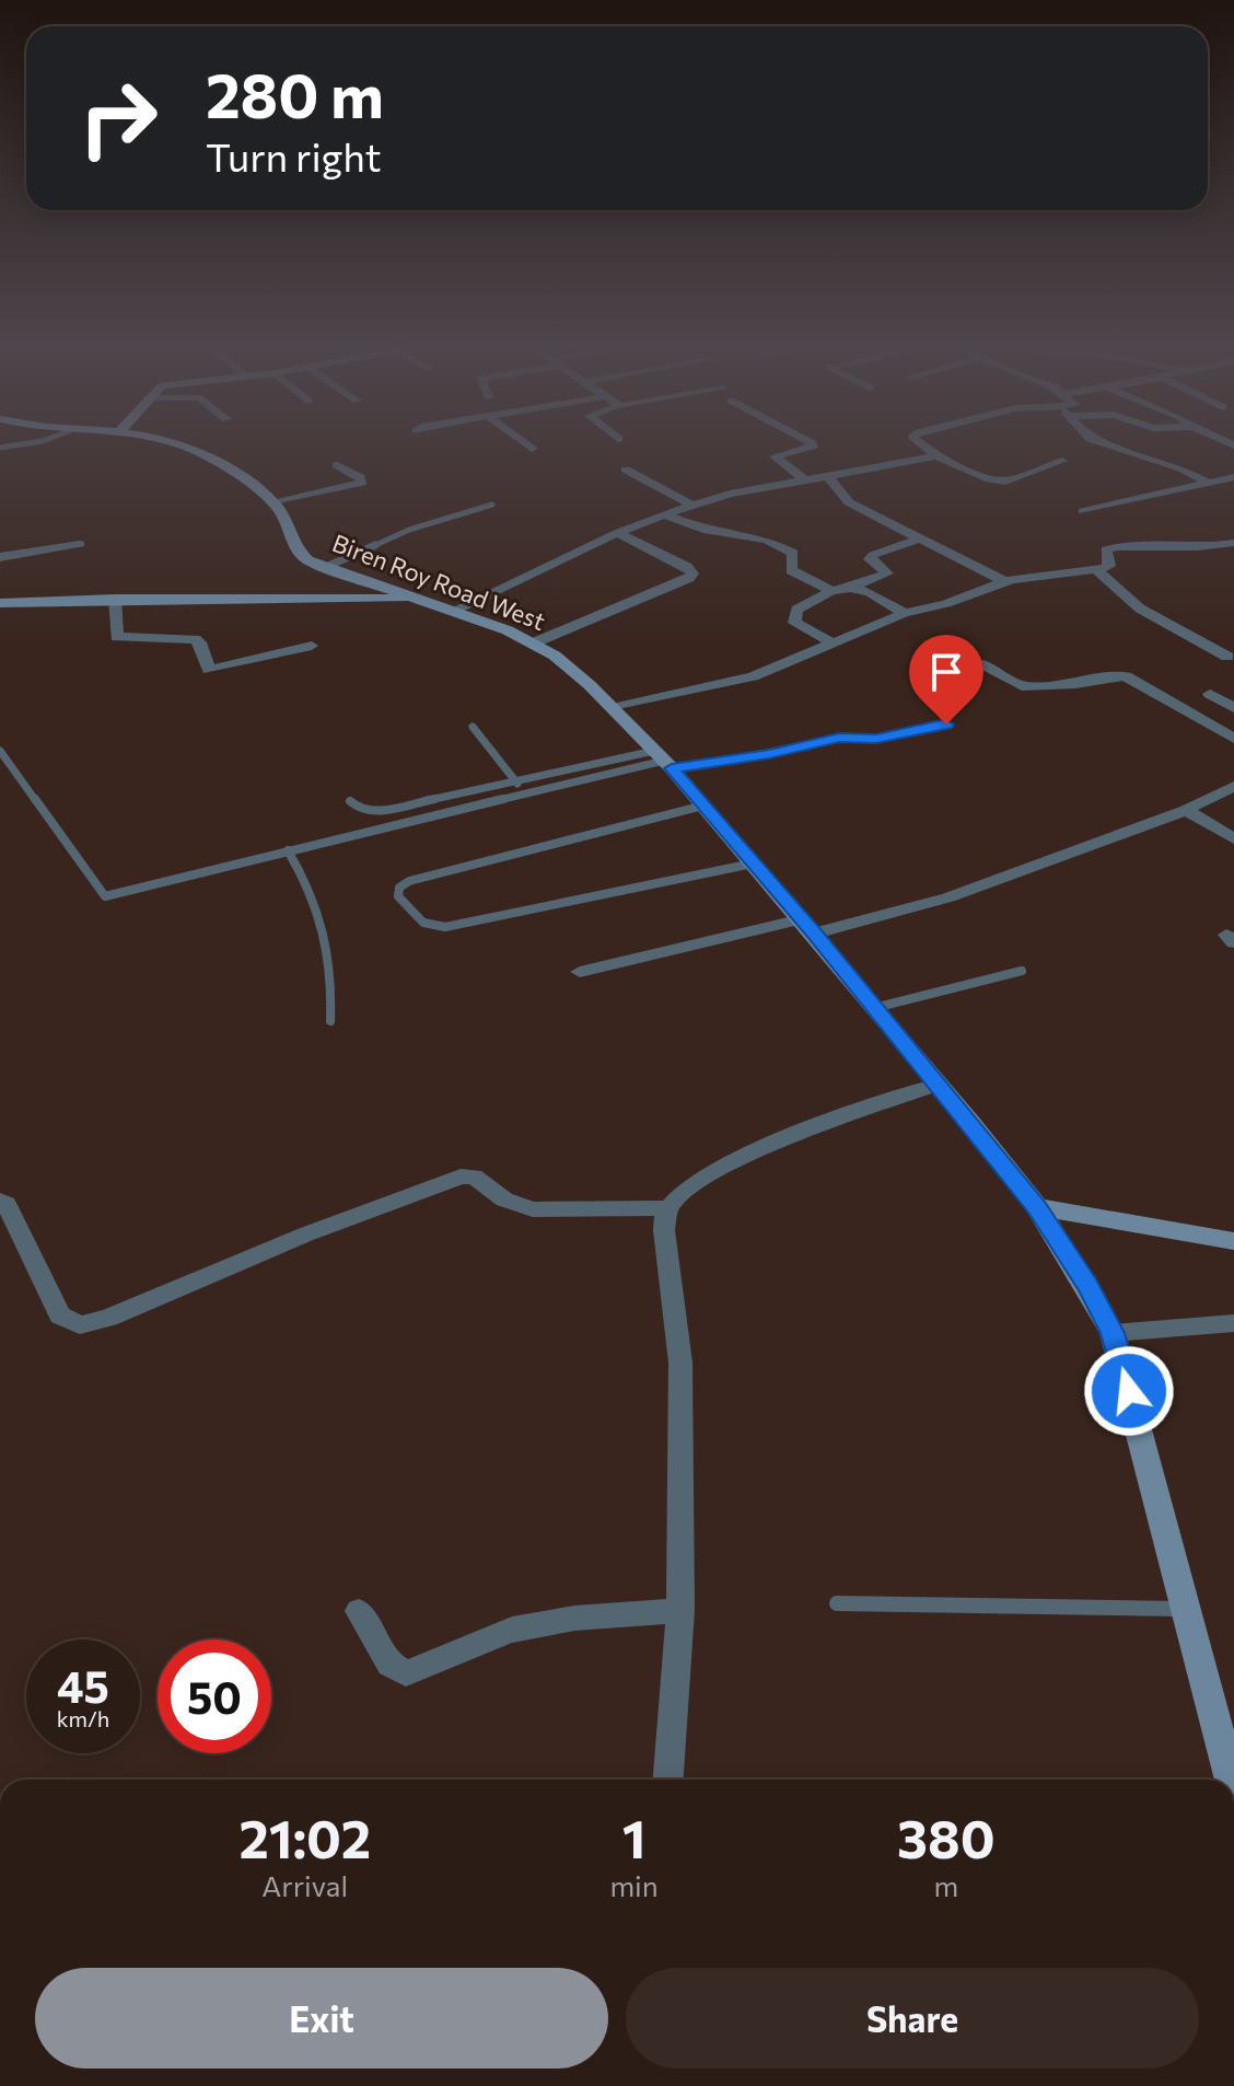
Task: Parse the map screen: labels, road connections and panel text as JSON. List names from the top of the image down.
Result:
{
  "streets": {
    "main road": ["Biren Roy Road West"]
  },
  "page": {
    "turn": ["280 m", "Turn right"],
    "speed": "45 km/h",
    "limit": "50",
    "eta": [
      "21:02",
      "Arrival",
      "1",
      "min",
      "380",
      "m"
    ],
    "buttons": ["Exit", "Share"]
  }
}
